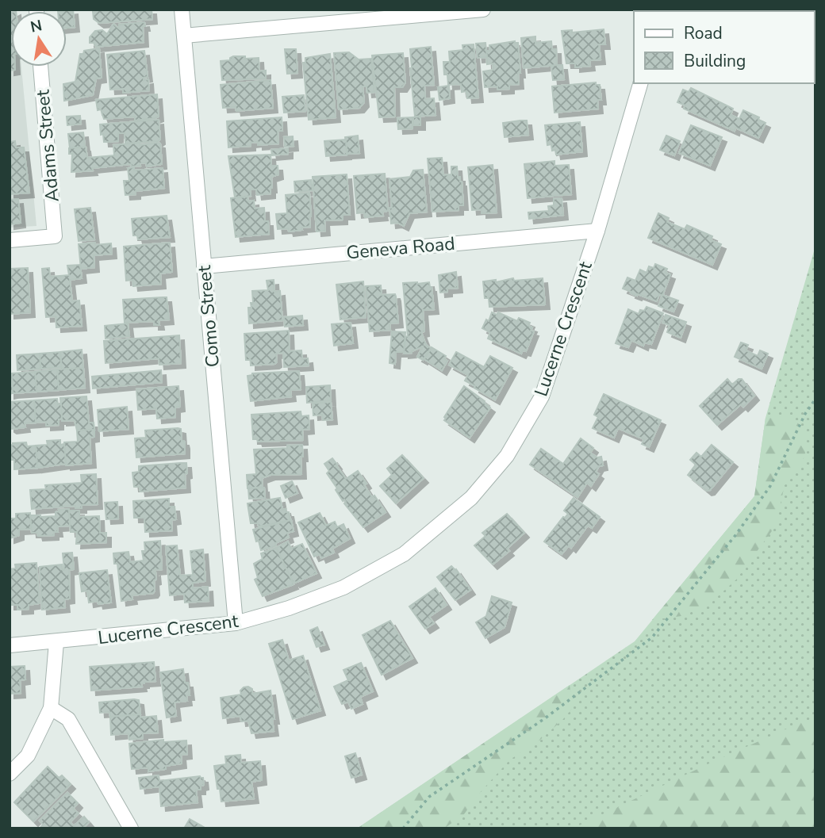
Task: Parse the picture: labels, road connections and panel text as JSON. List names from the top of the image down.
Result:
{
  "streets": {
    "street": [
      "Adams Street",
      "Geneva Road",
      "Como Street",
      "Lucerne Crescent"
    ]
  },
  "crossings": [
    ["Geneva Road", "Como Street"],
    ["Geneva Road", "Lucerne Crescent"],
    ["Como Street", "Lucerne Crescent"]
  ],
  "legend": ["Road", "Building"],
  "north": "top"
}
